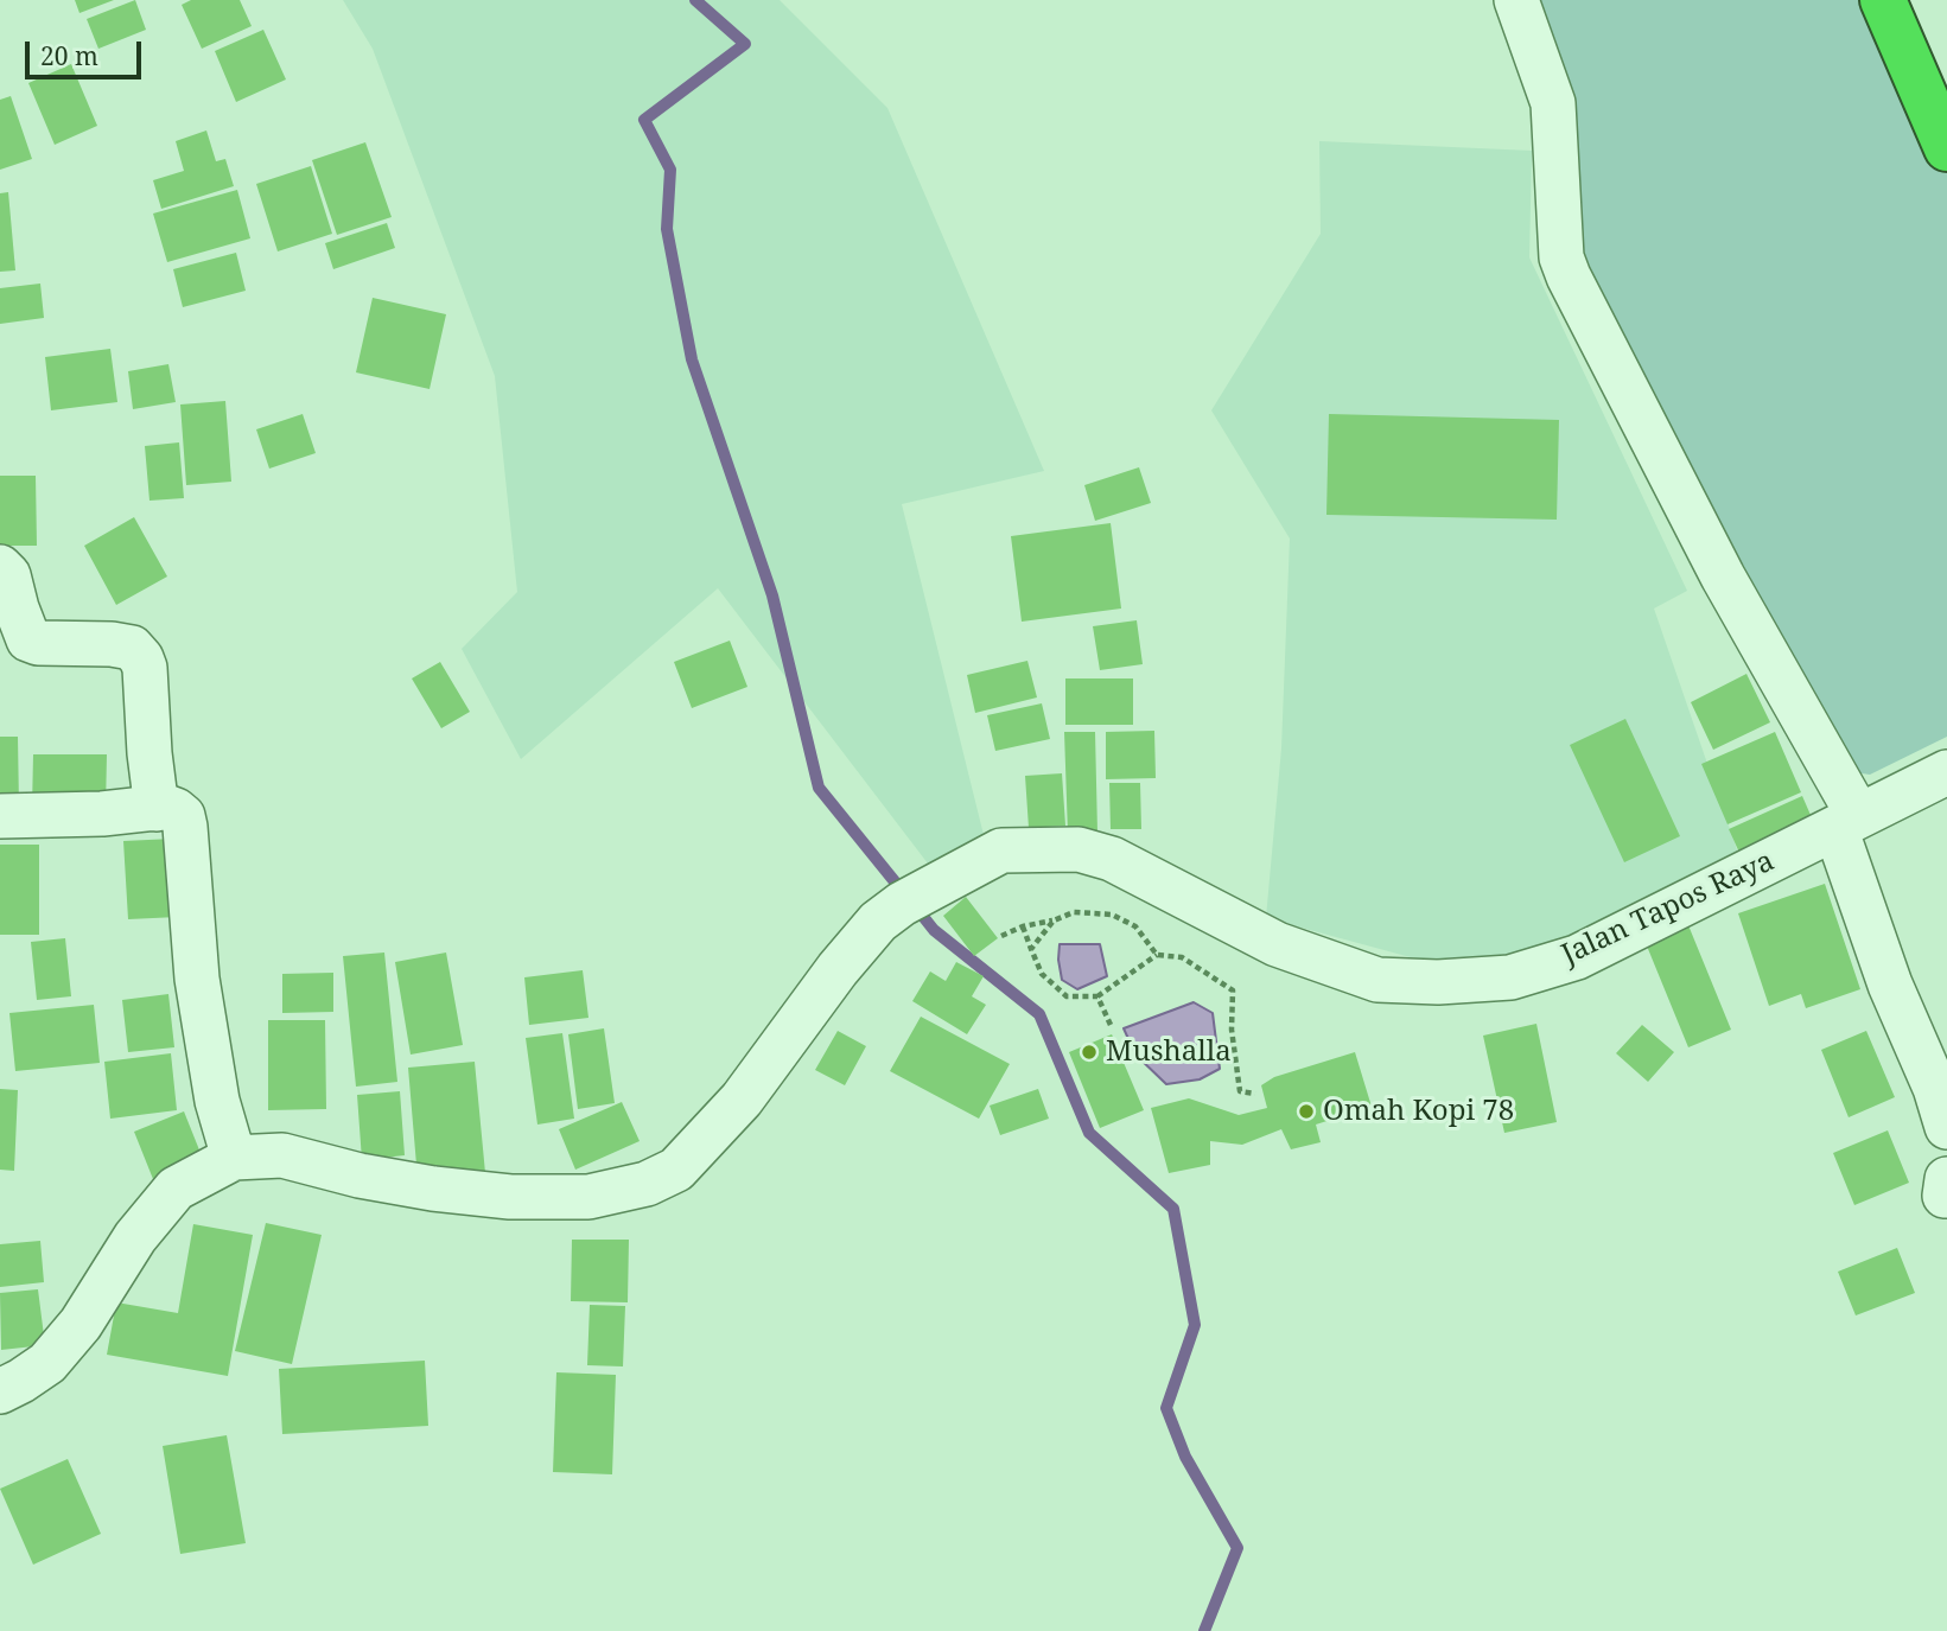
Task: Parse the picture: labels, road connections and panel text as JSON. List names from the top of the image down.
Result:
{
  "streets": {
    "street": ["Jalan Tapos Raya"]
  },
  "places": ["Mushalla", "Omah Kopi 78"],
  "scale_bar": "20 m"
}
